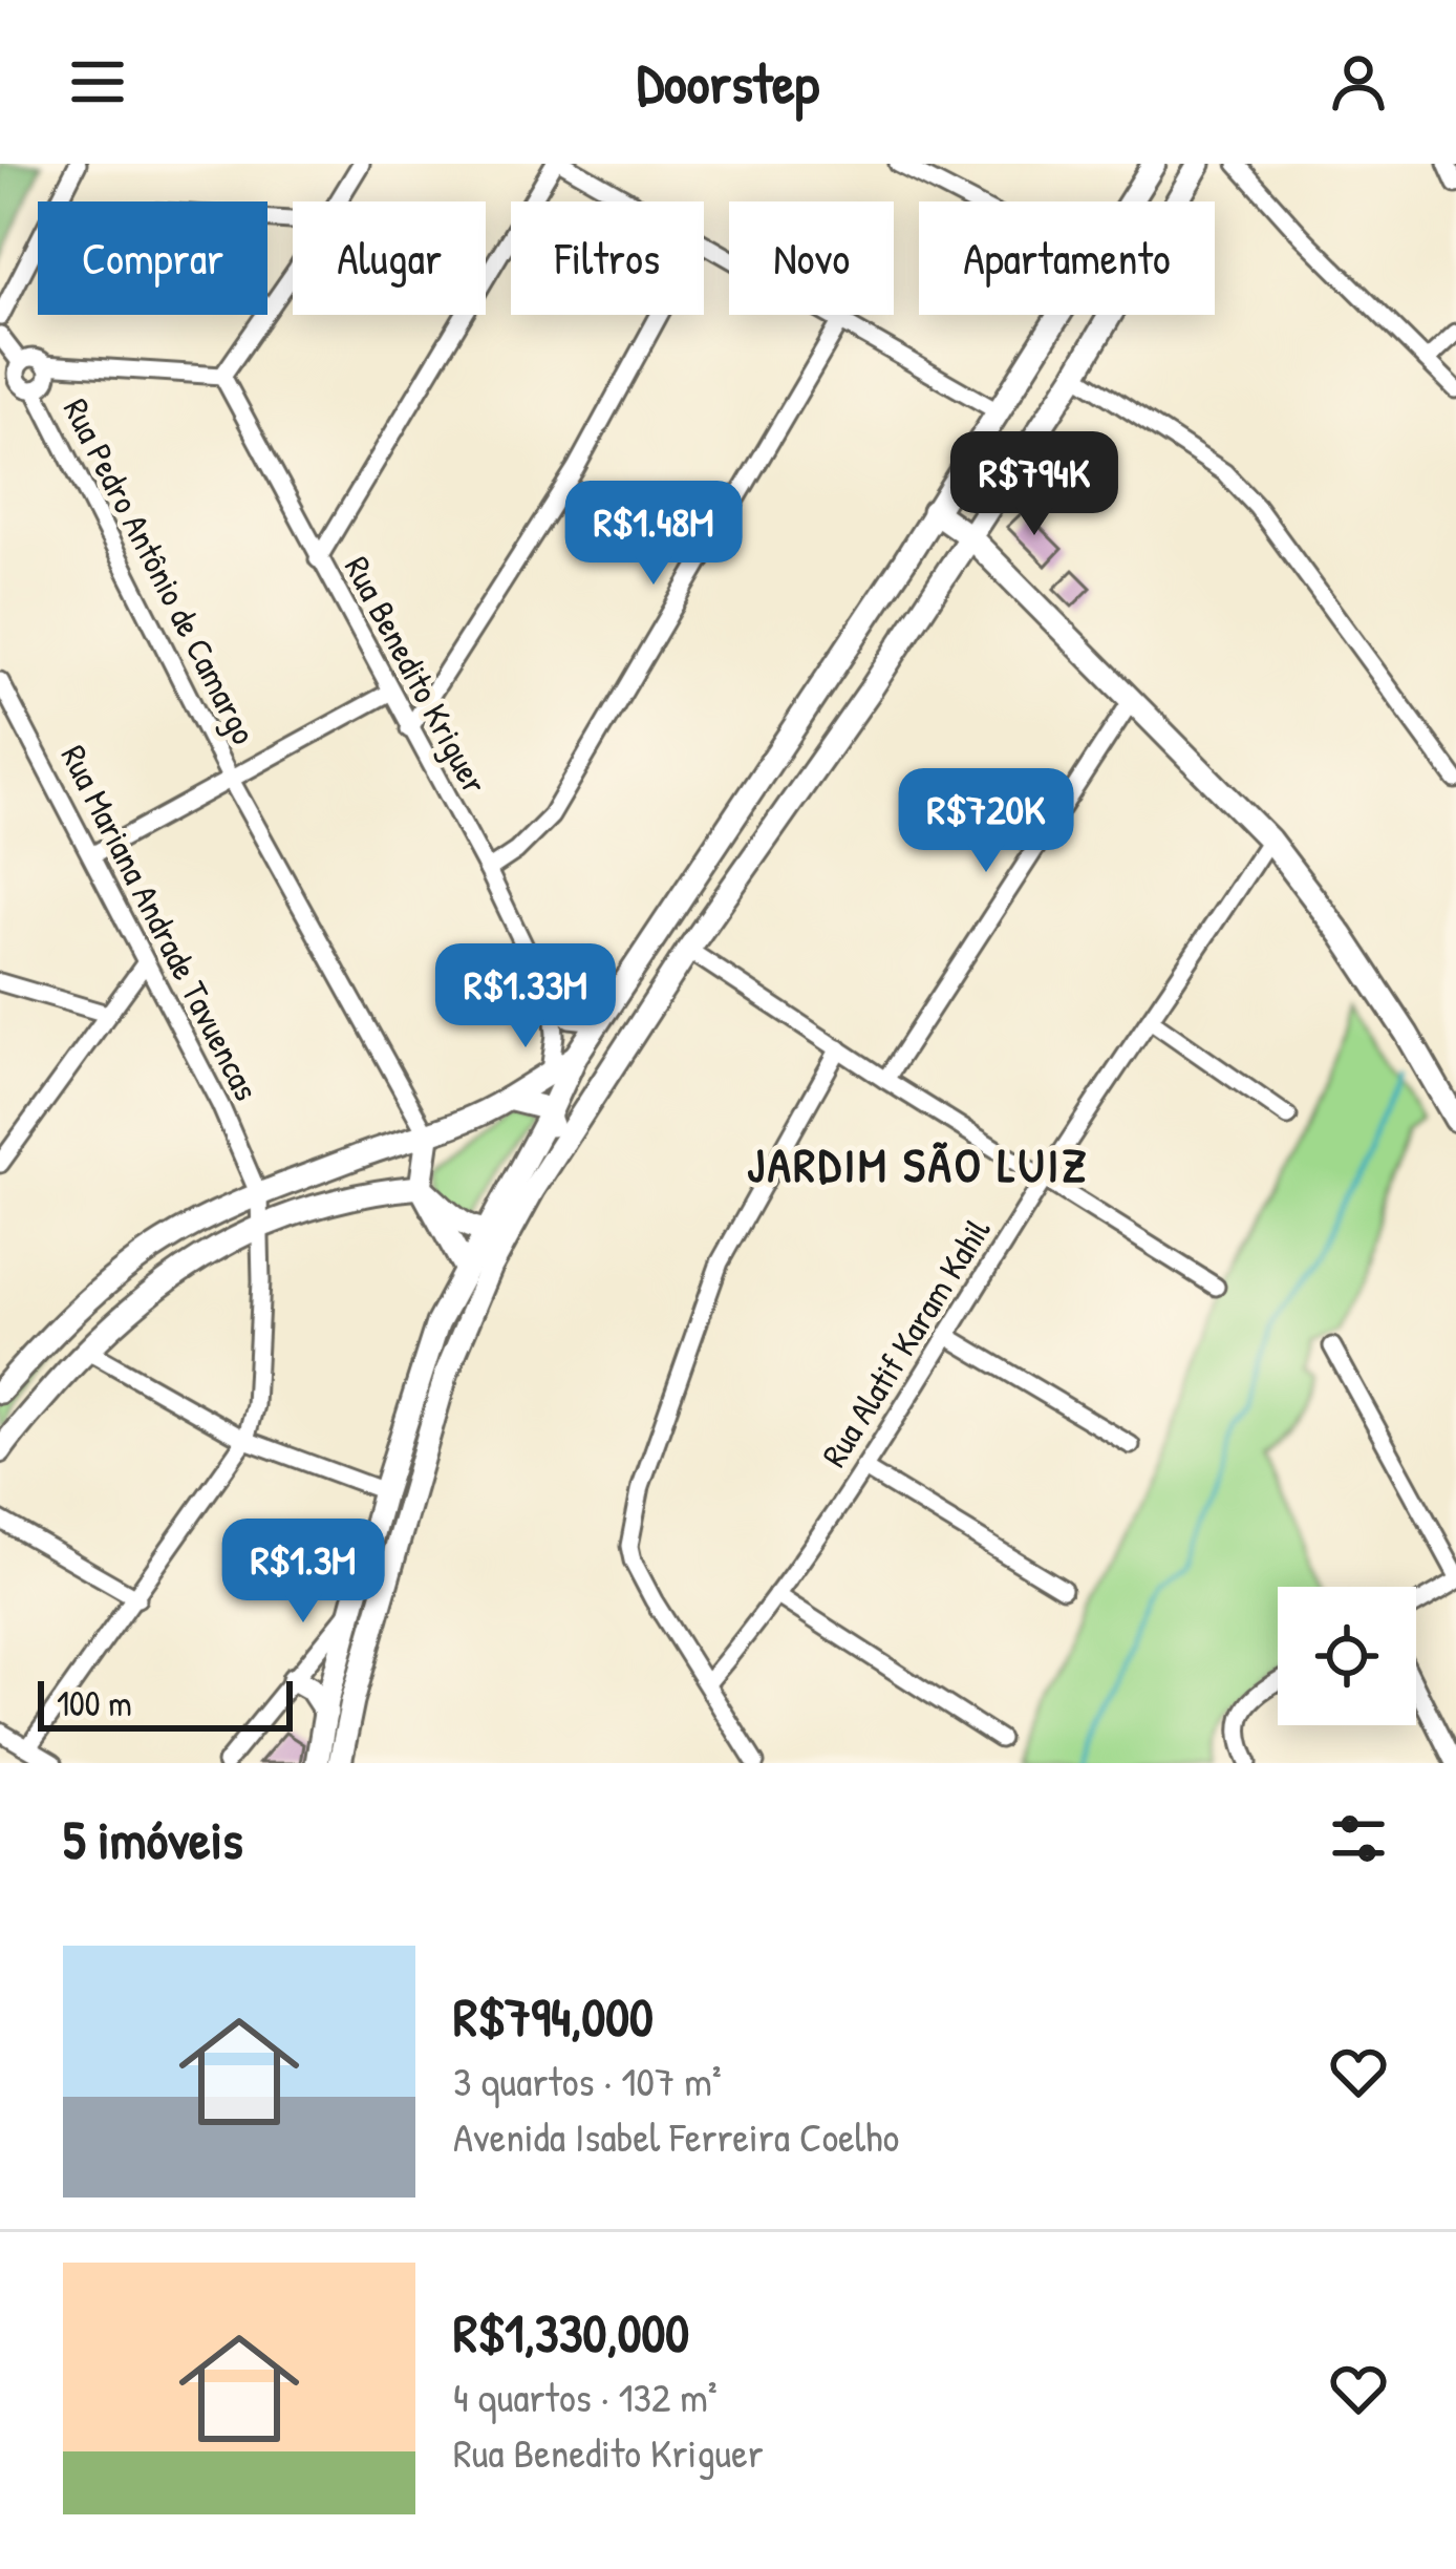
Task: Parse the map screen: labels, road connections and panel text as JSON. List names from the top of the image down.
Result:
{
  "streets": {
    "street": [
      "Rua Pedro Antônio de Camargo",
      "Rua Benedito Kriguer",
      "Rua Mariana Andrade Tavuencas",
      "Rua Alatif Karam Kahil"
    ]
  },
  "districts": ["JARDIM SÃO LUIZ"],
  "scale_bar": "100 m",
  "page": {
    "header": "Doorstep",
    "chip": [
      "Comprar",
      "Alugar",
      "Filtros",
      "Novo",
      "Apartamento"
    ],
    "price": [
      "R$794K",
      "R$1.48M",
      "R$720K",
      "R$1.33M",
      "R$1.3M"
    ],
    "scale": "100 m",
    "heading": "5 imóveis",
    "list": [
      {
        "name": "R$794,000",
        "note": "3 quartos · 107 m² · Avenida Isabel Ferreira Coelho"
      },
      {
        "name": "R$1,330,000",
        "note": "4 quartos · 132 m² · Rua Benedito Kriguer"
      }
    ]
  }
}
